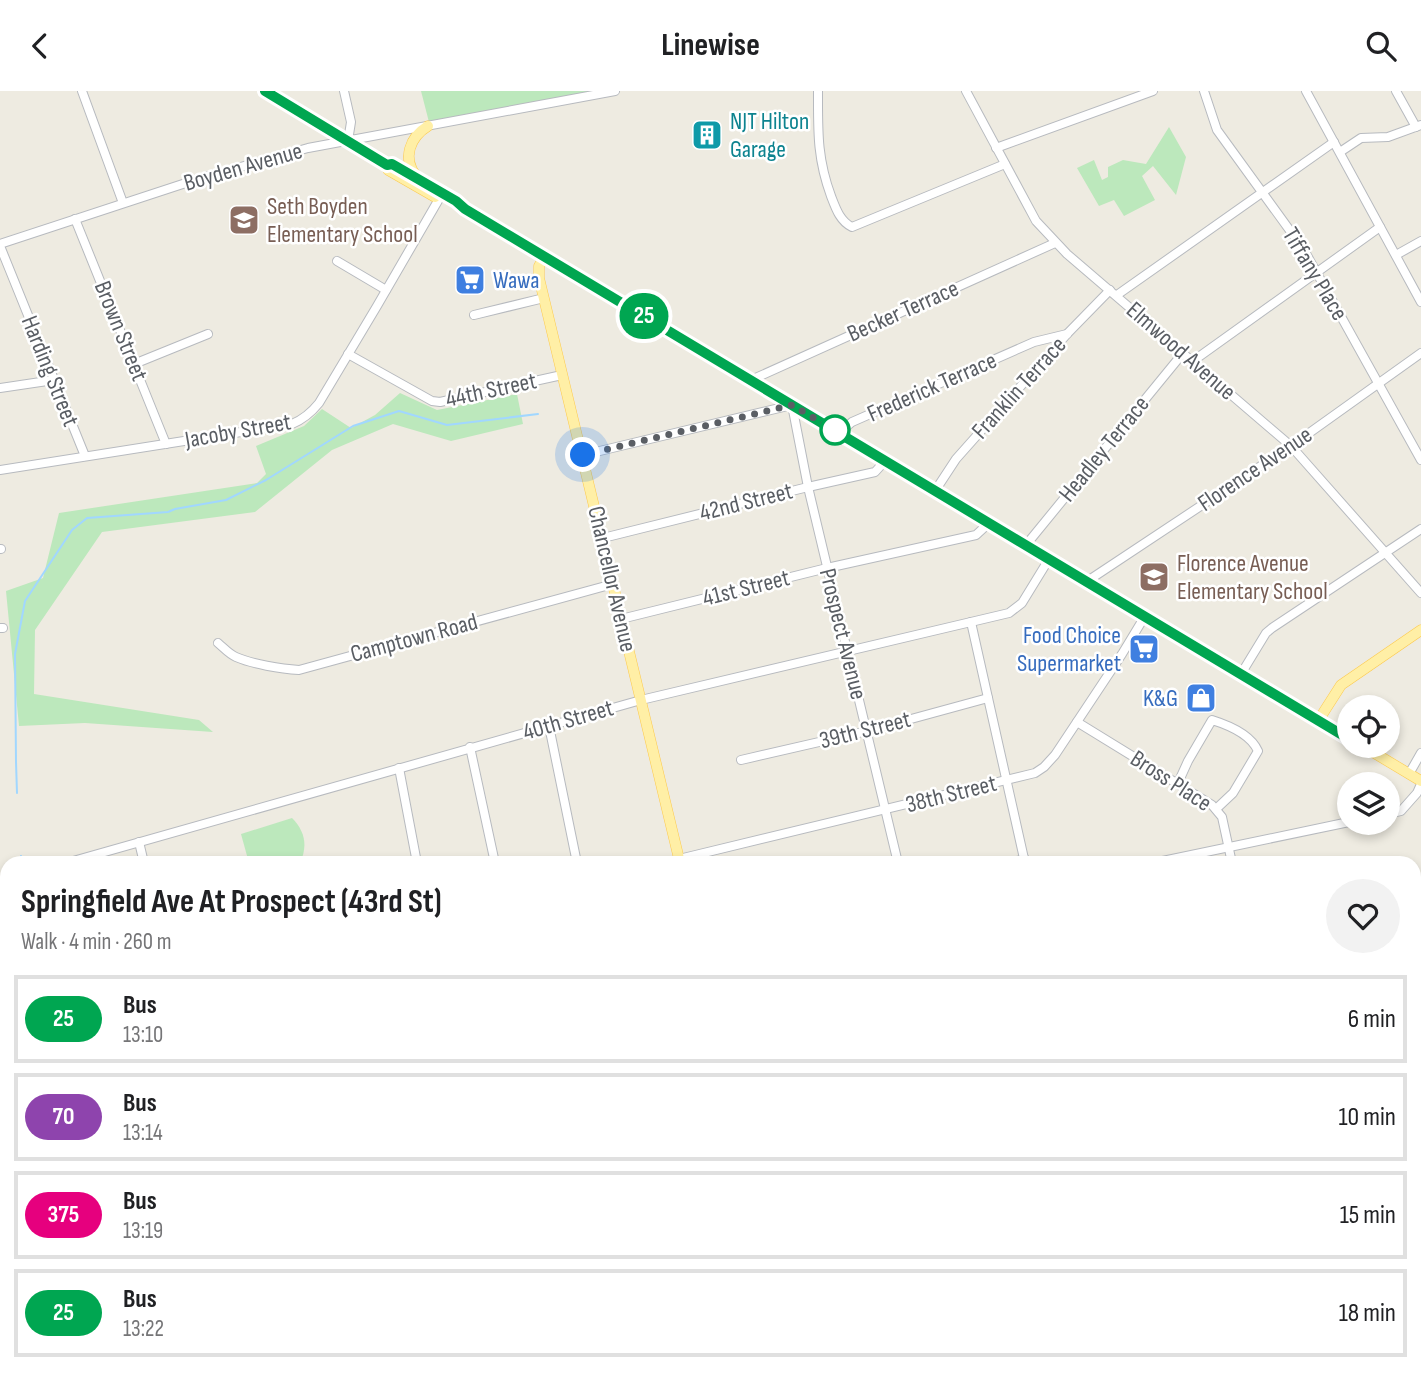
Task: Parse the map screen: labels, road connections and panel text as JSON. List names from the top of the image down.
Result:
{
  "streets": {
    "main road": ["Chancellor Avenue"],
    "street": [
      "Boyden Avenue",
      "Tiffany Place",
      "Becker Terrace",
      "Brown Street",
      "Elmwood Avenue",
      "Harding Street",
      "Frederick Terrace",
      "Franklin Terrace",
      "44th Street",
      "Jacoby Street",
      "Headley Terrace",
      "Florence Avenue",
      "42nd Street",
      "41st Street",
      "Prospect Avenue",
      "Camptown Road",
      "40th Street",
      "39th Street",
      "Bross Place",
      "38th Street"
    ]
  },
  "crossings": [
    ["Boyden Avenue", "Brown Street"],
    ["Boyden Avenue", "Harding Street"],
    ["Tiffany Place", "Franklin Terrace"],
    ["Tiffany Place", "Florence Avenue"],
    ["Becker Terrace", "Elmwood Avenue"],
    ["Brown Street", "Jacoby Street"],
    ["Elmwood Avenue", "Franklin Terrace"],
    ["Elmwood Avenue", "Headley Terrace"],
    ["Elmwood Avenue", "Florence Avenue"],
    ["Harding Street", "Jacoby Street"],
    ["Frederick Terrace", "Franklin Terrace"],
    ["44th Street", "Jacoby Street"],
    ["44th Street", "Chancellor Avenue"],
    ["42nd Street", "Chancellor Avenue"],
    ["42nd Street", "Prospect Avenue"],
    ["Chancellor Avenue", "41st Street"],
    ["Chancellor Avenue", "Camptown Road"],
    ["Chancellor Avenue", "40th Street"],
    ["41st Street", "Prospect Avenue"],
    ["Prospect Avenue", "40th Street"],
    ["Prospect Avenue", "39th Street"],
    ["Prospect Avenue", "38th Street"],
    ["Bross Place", "38th Street"]
  ],
  "places": {
    "building": ["NJT Hilton Garage"],
    "school or university": ["Seth Boyden Elementary School", "Florence Avenue Elementary School"],
    "supermarket": ["Wawa", "Food Choice Supermarket"],
    "shop": ["K&G"]
  },
  "lines": ["bus line 25"],
  "page": {
    "header": "Linewise",
    "on_map": "25",
    "heading": ["Springfield Ave At Prospect (43rd St)", "Walk · 4 min · 260 m"],
    "list": [
      {
        "mark": "25",
        "name": "Bus",
        "note": "13:10",
        "value": "6 min"
      },
      {
        "mark": "70",
        "name": "Bus",
        "note": "13:14",
        "value": "10 min"
      },
      {
        "mark": "375",
        "name": "Bus",
        "note": "13:19",
        "value": "15 min"
      },
      {
        "mark": "25",
        "name": "Bus",
        "note": "13:22",
        "value": "18 min"
      }
    ]
  }
}
